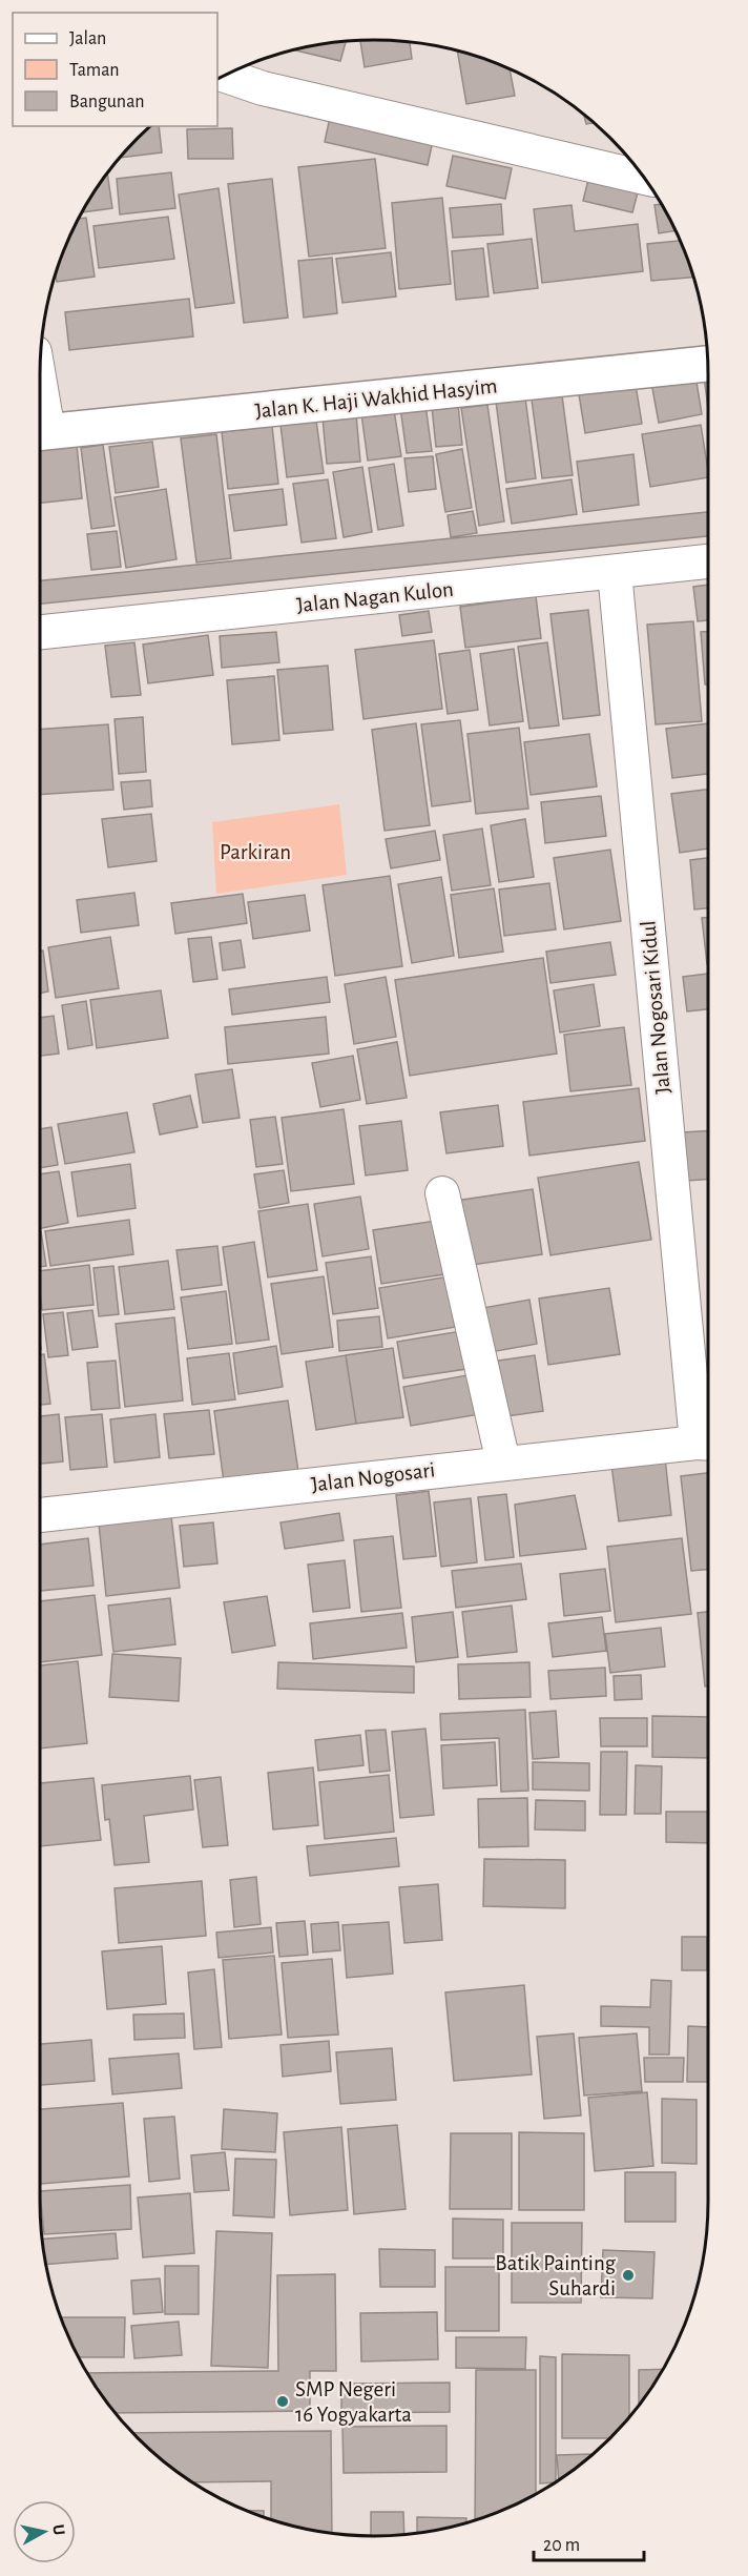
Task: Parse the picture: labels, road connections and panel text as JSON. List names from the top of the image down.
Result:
{
  "streets": {
    "main road": ["Jalan K. Haji Wakhid Hasyim"],
    "street": ["Jalan Nagan Kulon", "Jalan Nogosari Kidul", "Jalan Nogosari"]
  },
  "crossings": [
    ["Jalan Nagan Kulon", "Jalan Nogosari Kidul"],
    ["Jalan Nogosari Kidul", "Jalan Nogosari"]
  ],
  "parks": ["Parkiran"],
  "places": ["Batik Painting Suhardi", "SMP Negeri 16 Yogyakarta"],
  "legend": ["Jalan", "Taman", "Bangunan"],
  "scale_bar": "20 m",
  "north": "right"
}
